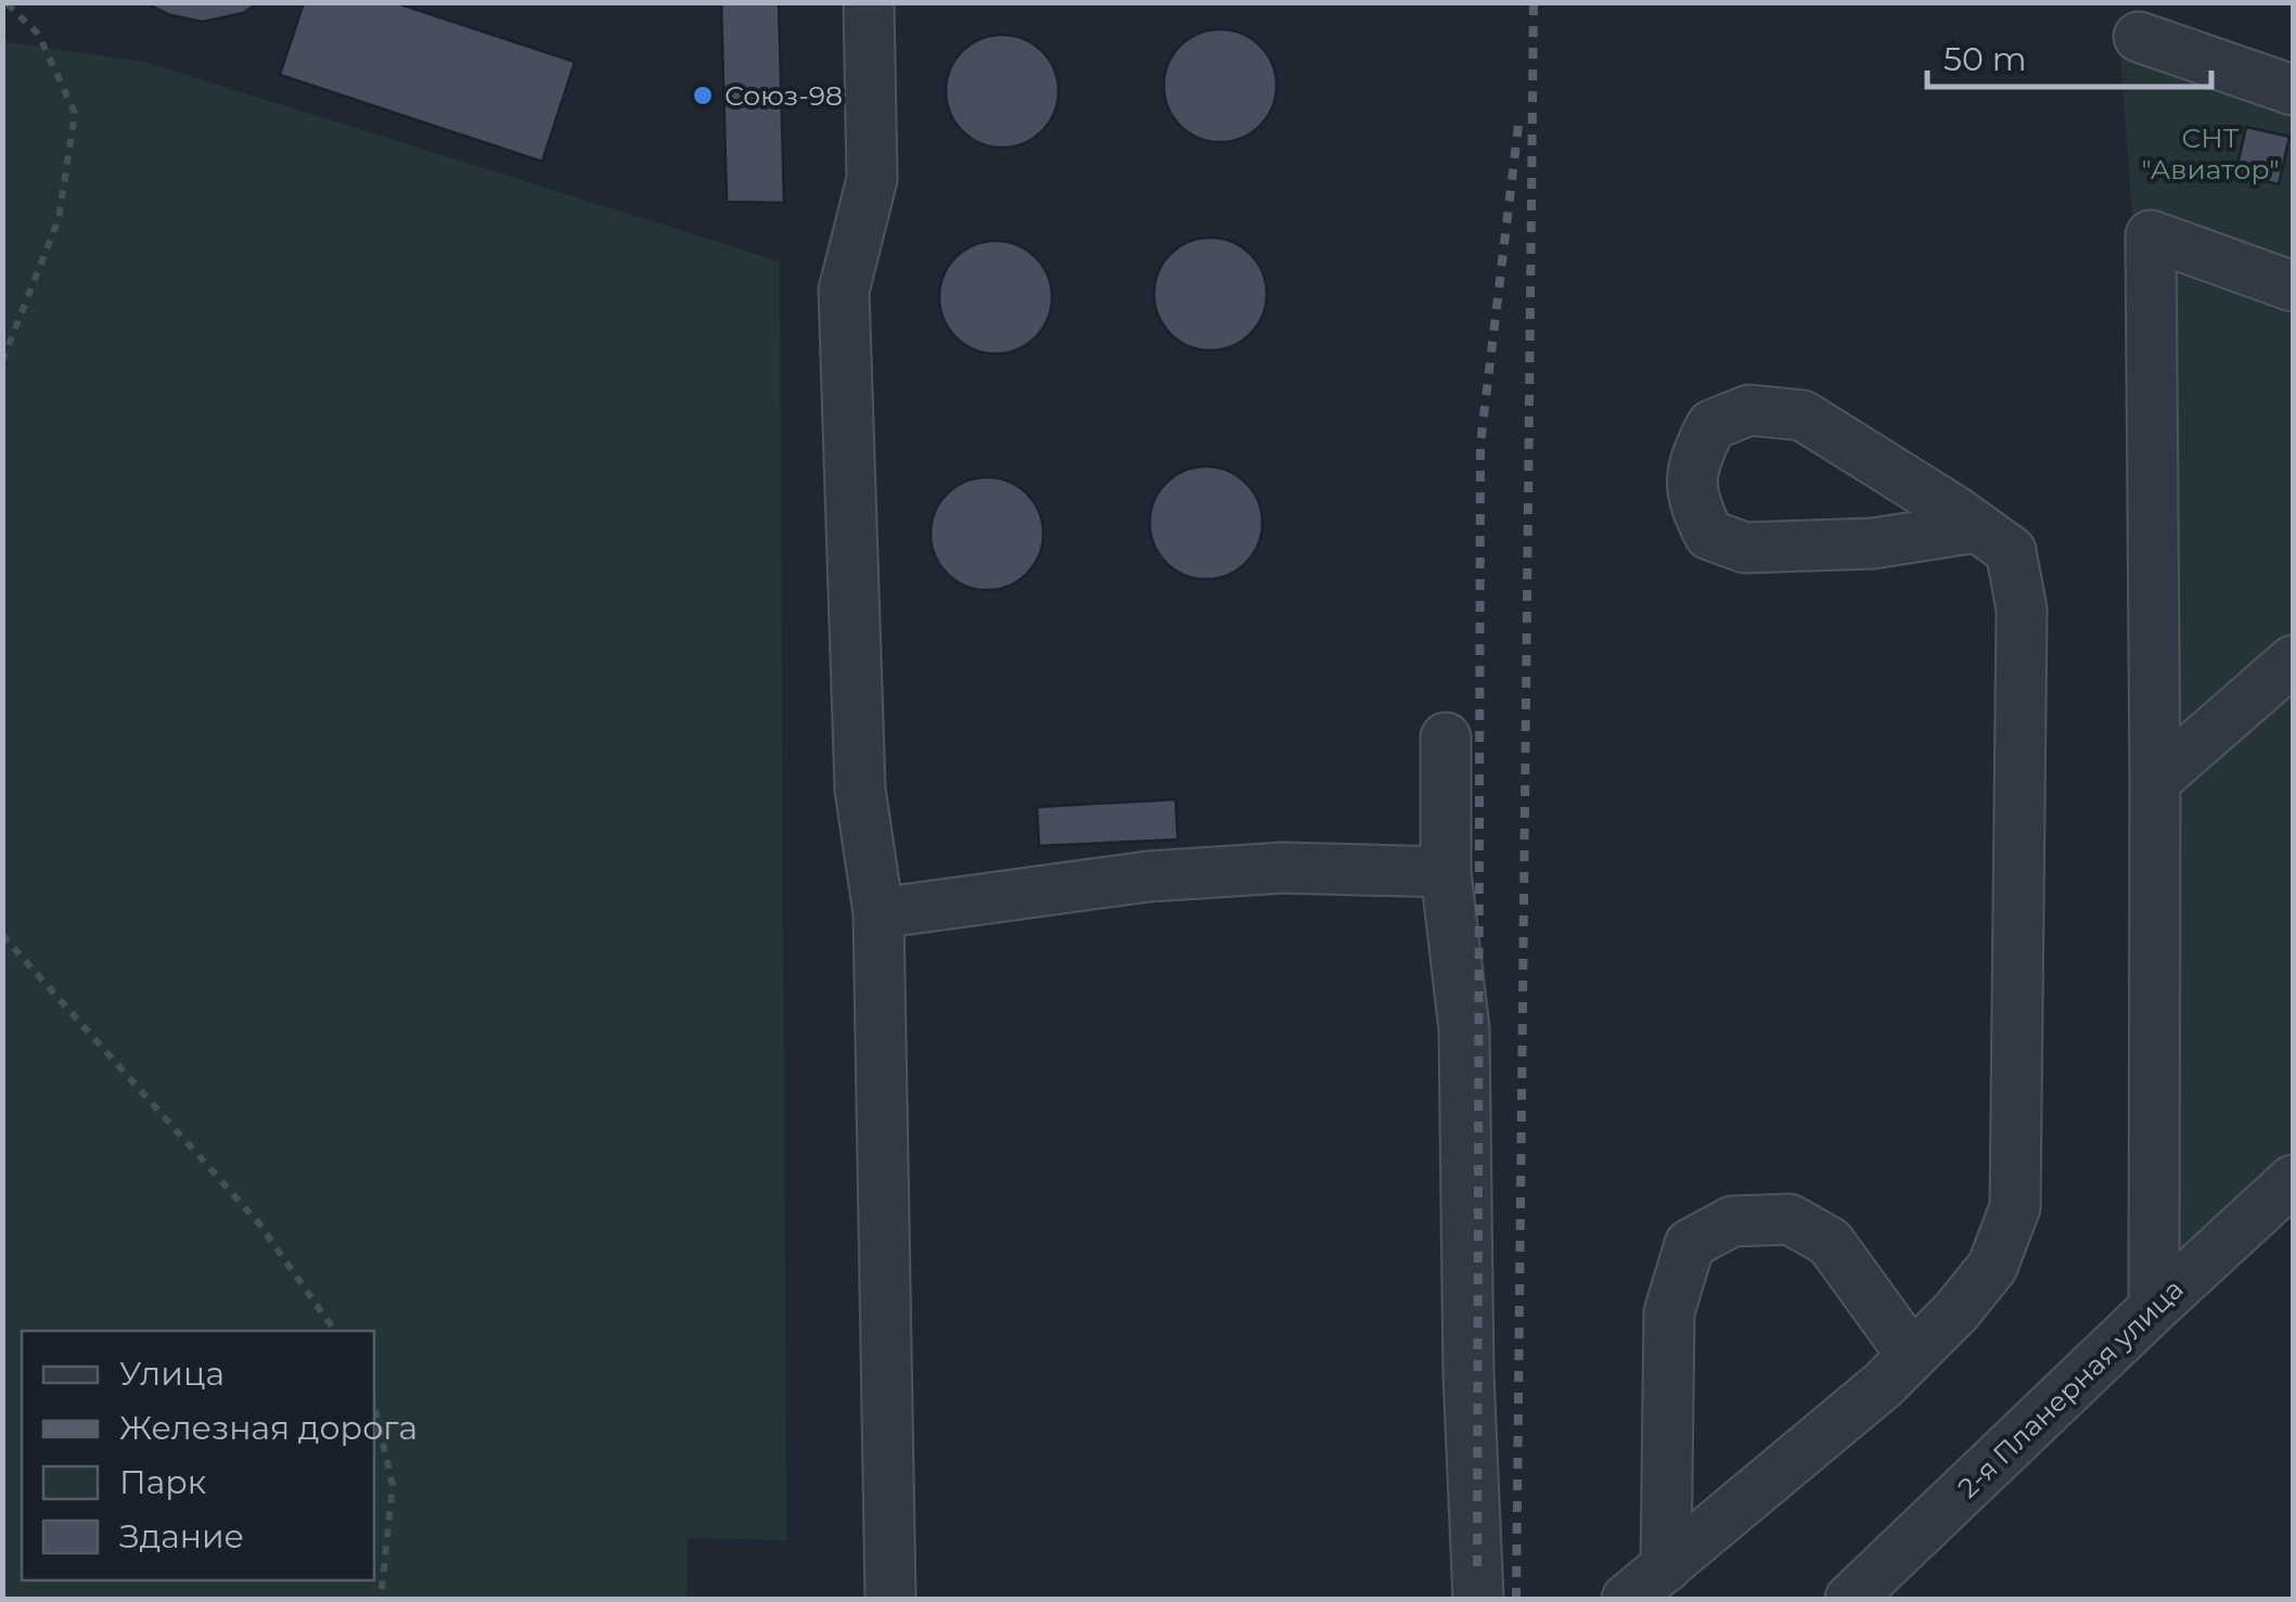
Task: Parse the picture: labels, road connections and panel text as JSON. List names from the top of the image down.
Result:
{
  "streets": {
    "street": ["2-я Планерная улица"]
  },
  "parks": ["СНТ \"Авиатор\""],
  "places": ["Союз-98"],
  "legend": [
    "Улица",
    "Железная дорога",
    "Парк",
    "Здание"
  ],
  "scale_bar": "50 m"
}
